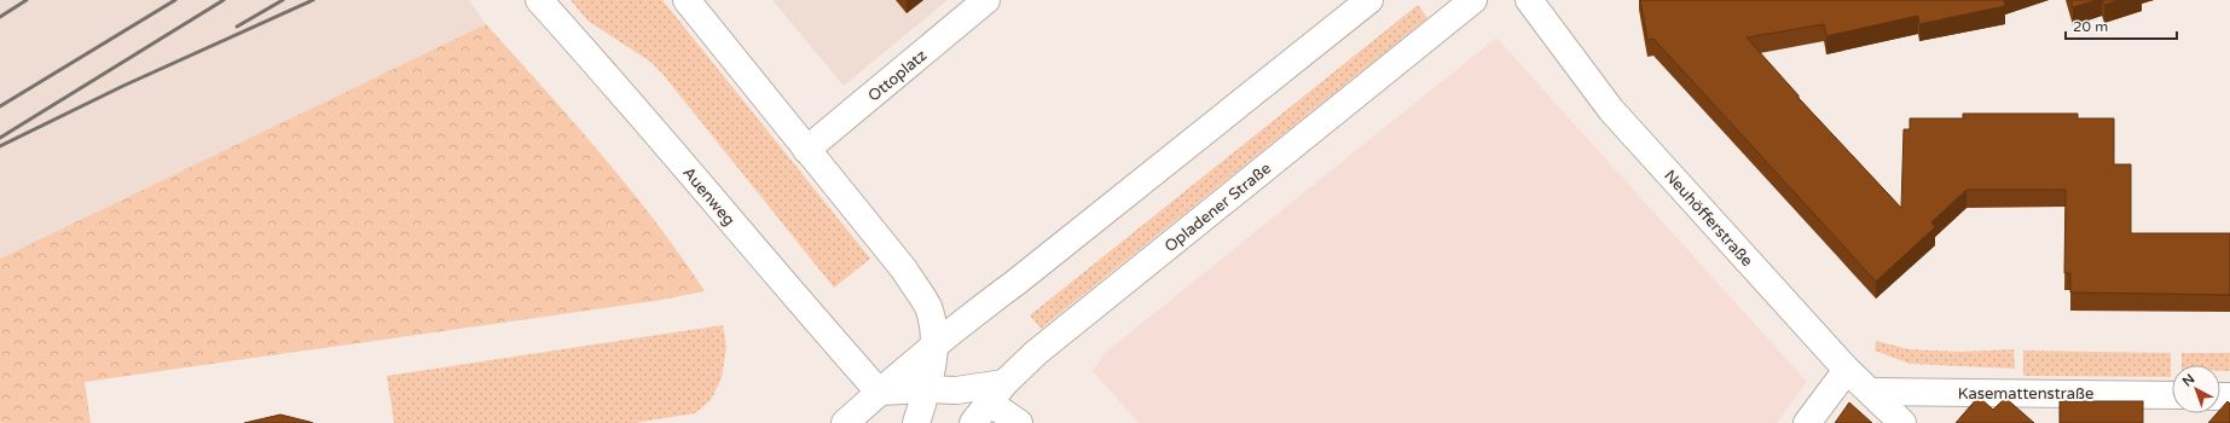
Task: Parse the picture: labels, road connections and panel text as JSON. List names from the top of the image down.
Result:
{
  "streets": {
    "street": [
      "Ottoplatz",
      "Auenweg",
      "Opladener Straße",
      "Neuhöfferstraße",
      "Kasemattenstraße"
    ]
  },
  "crossings": [
    ["Neuhöfferstraße", "Kasemattenstraße"]
  ],
  "scale_bar": "20 m",
  "north": "top left"
}
